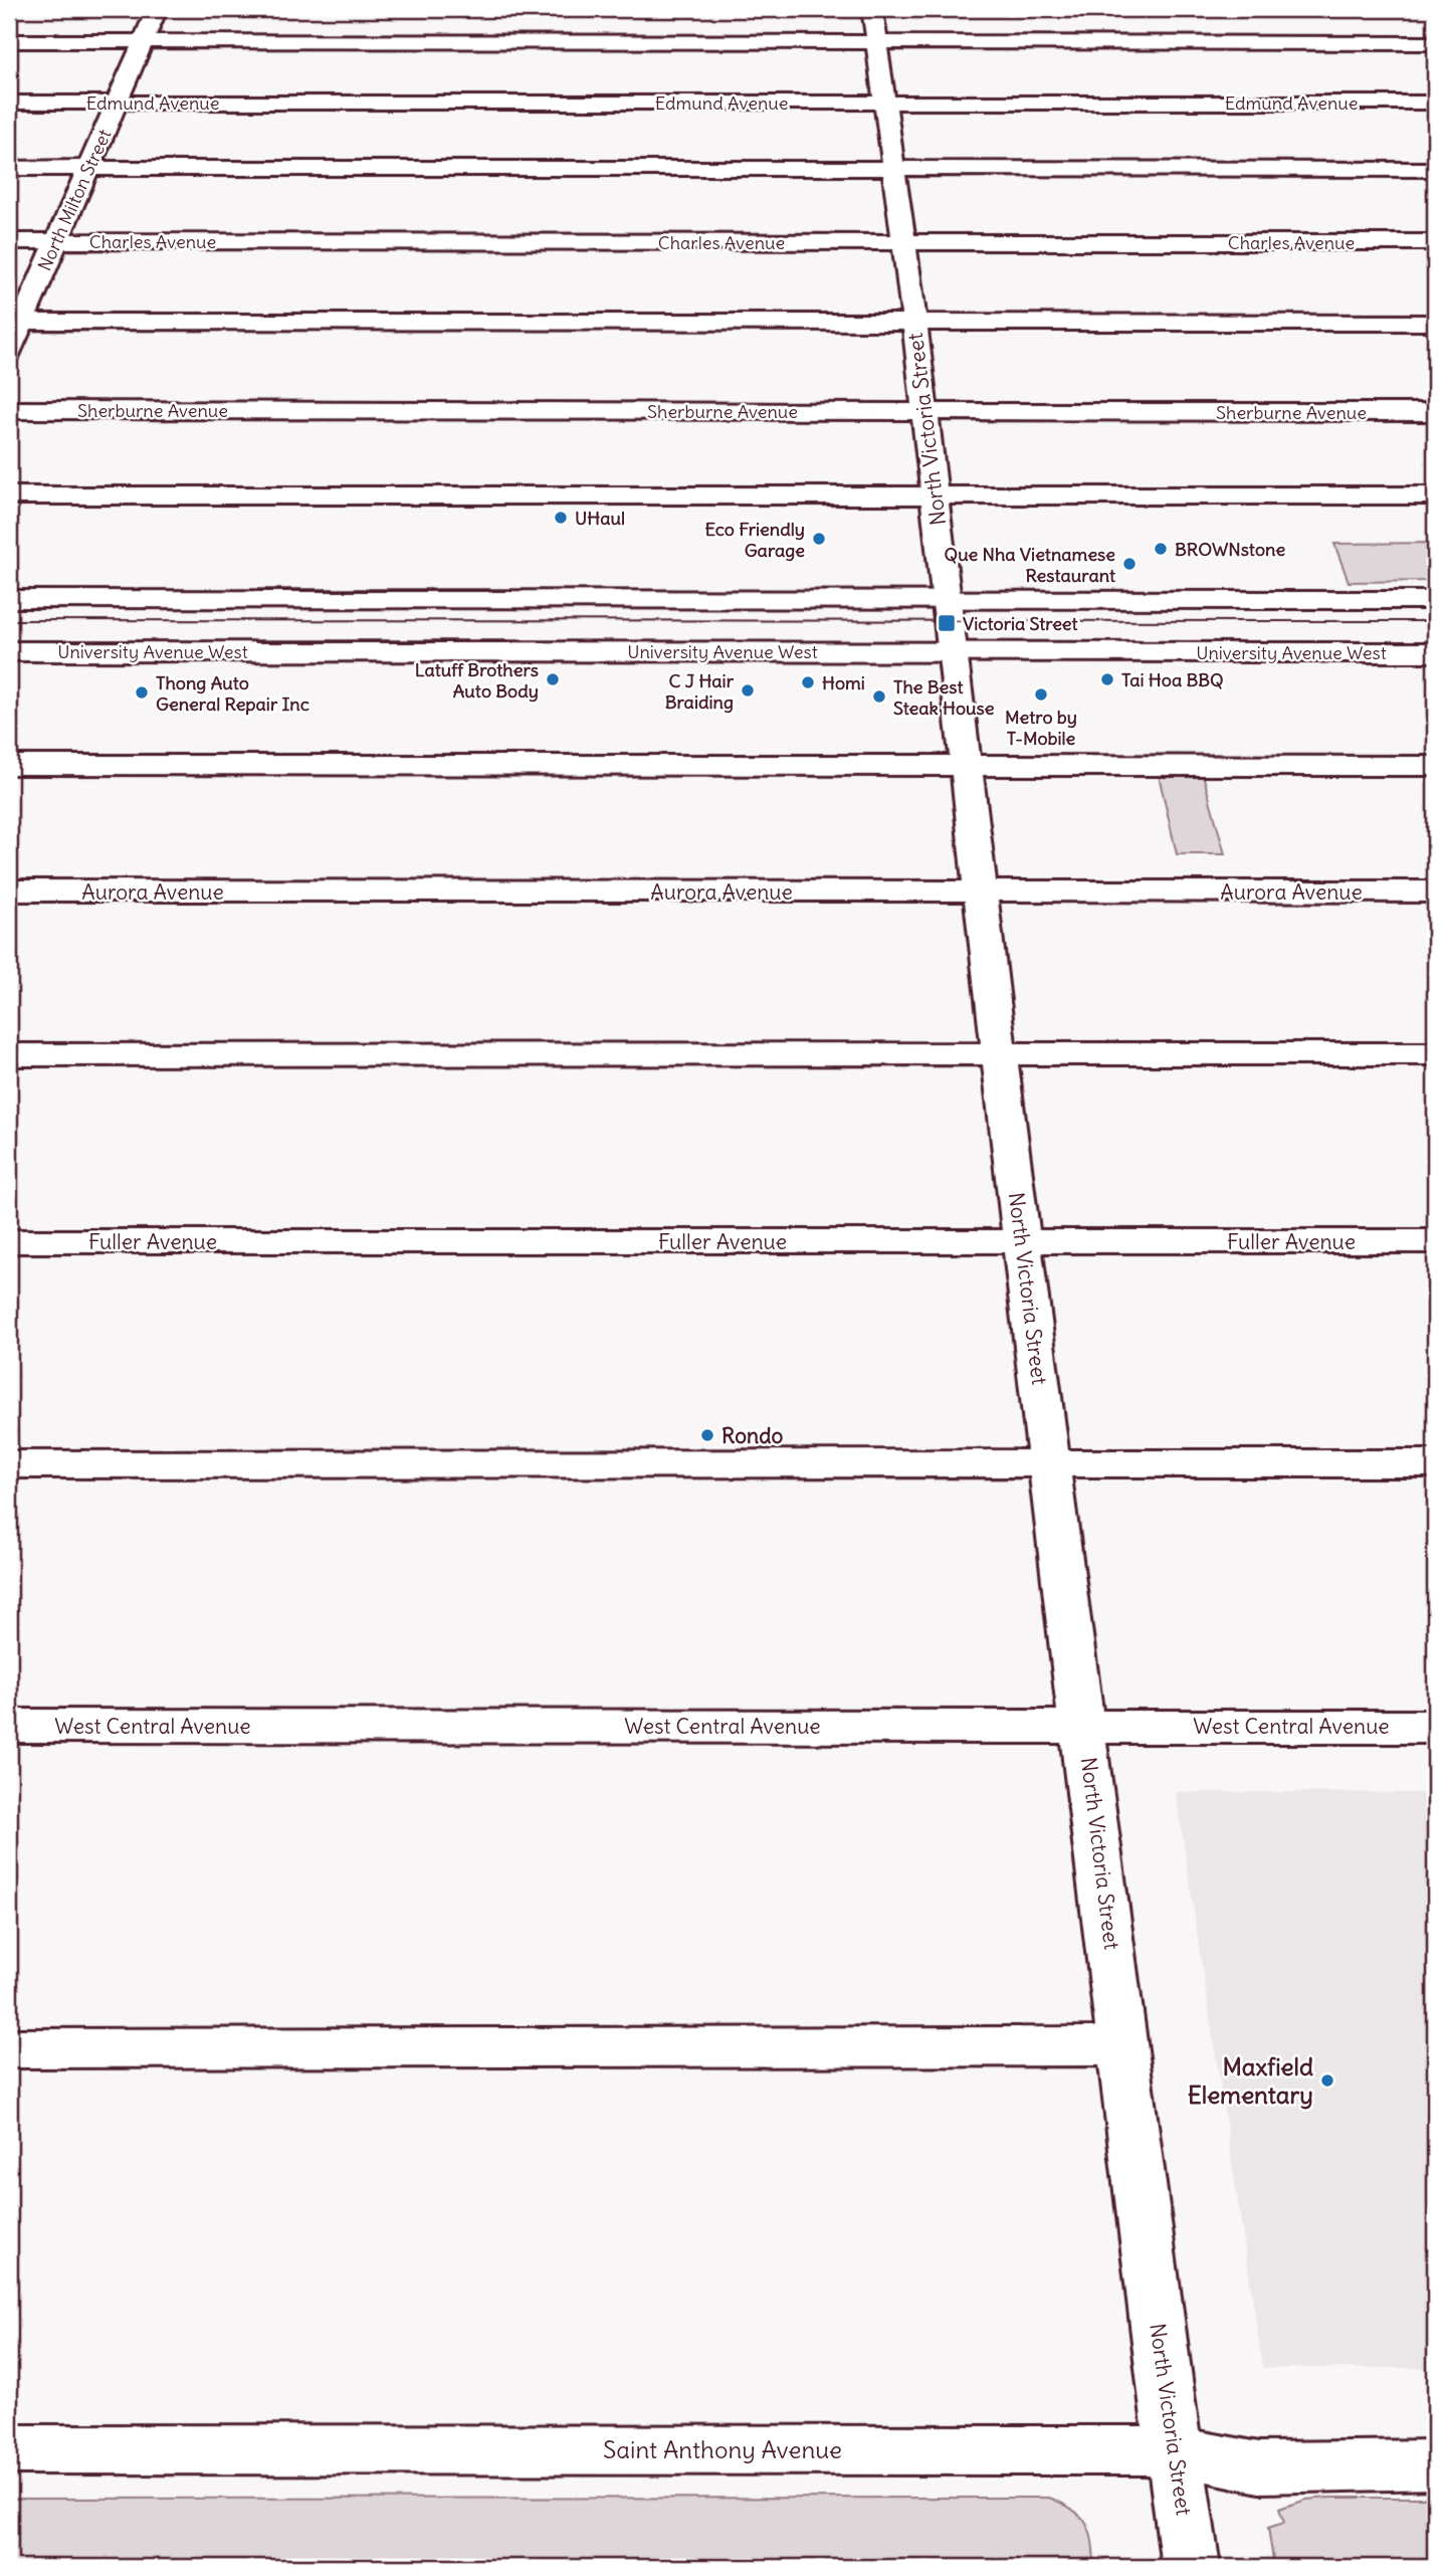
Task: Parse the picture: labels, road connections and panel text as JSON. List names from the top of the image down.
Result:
{
  "streets": {
    "street": [
      "Edmund Avenue",
      "North Milton Street",
      "Charles Avenue",
      "Sherburne Avenue",
      "North Victoria Street",
      "University Avenue West",
      "Aurora Avenue",
      "Fuller Avenue",
      "West Central Avenue",
      "Saint Anthony Avenue"
    ]
  },
  "crossings": [
    ["Edmund Avenue", "North Milton Street"],
    ["Edmund Avenue", "North Victoria Street"],
    ["North Milton Street", "Charles Avenue"],
    ["Charles Avenue", "North Victoria Street"],
    ["Sherburne Avenue", "North Victoria Street"],
    ["North Victoria Street", "University Avenue West"],
    ["North Victoria Street", "Aurora Avenue"],
    ["North Victoria Street", "Fuller Avenue"],
    ["North Victoria Street", "West Central Avenue"],
    ["North Victoria Street", "Saint Anthony Avenue"]
  ],
  "places": {
    "other": [
      "UHaul",
      "Eco Friendly Garage",
      "BROWNstone",
      "Que Nha Vietnamese Restaurant",
      "Latuff Brothers Auto Body",
      "Tai Hoa BBQ",
      "Homi",
      "C J Hair Braiding",
      "Thong Auto General Repair Inc",
      "Metro by T-Mobile",
      "The Best Steak House",
      "Rondo",
      "Maxfield Elementary"
    ],
    "transit": ["Victoria Street"]
  }
}
